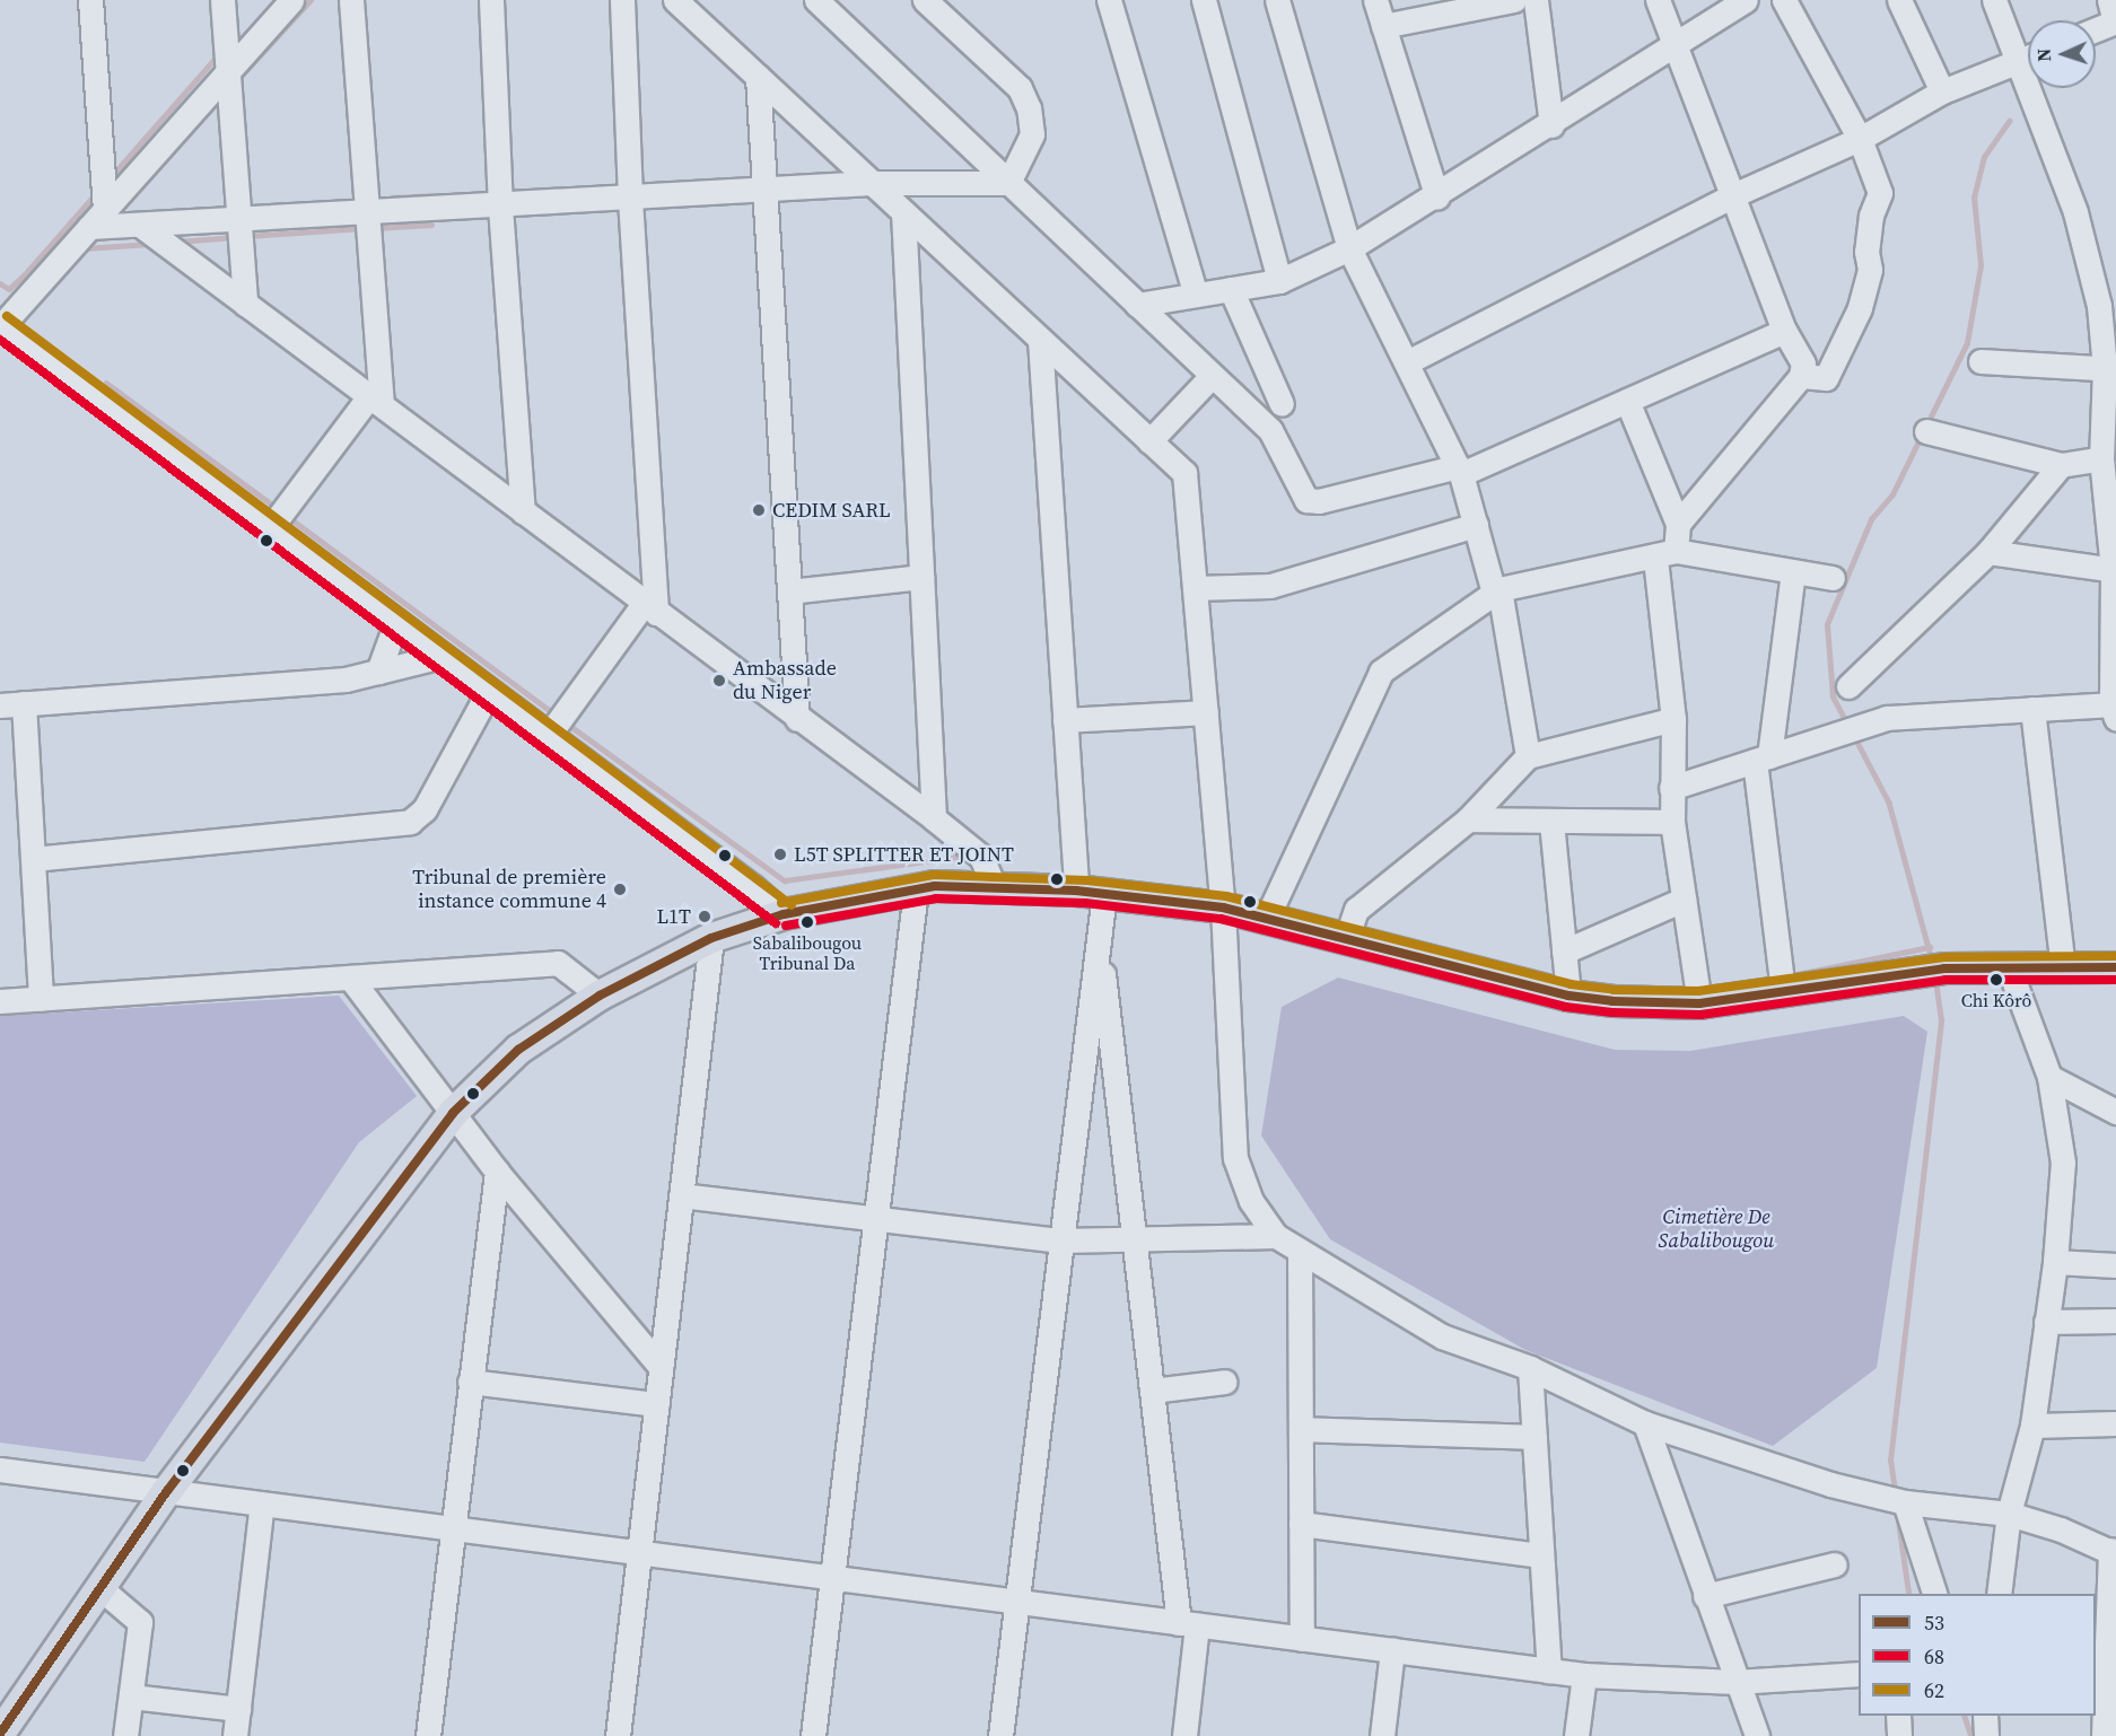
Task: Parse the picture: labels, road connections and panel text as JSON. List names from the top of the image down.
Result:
{
  "parks": ["Cimetière De Sabalibougou"],
  "places": [
    "CEDIM SARL",
    "Ambassade du Niger",
    "L5T SPLITTER ET JOINT",
    "Tribunal de première instance commune 4",
    "L1T",
    "Sabalibougou Tribunal Da",
    "Chi Kôrô"
  ],
  "lines": ["transit line 62", "transit line 68", "transit line 53"],
  "legend": ["53", "68", "62"],
  "north": "left"
}
